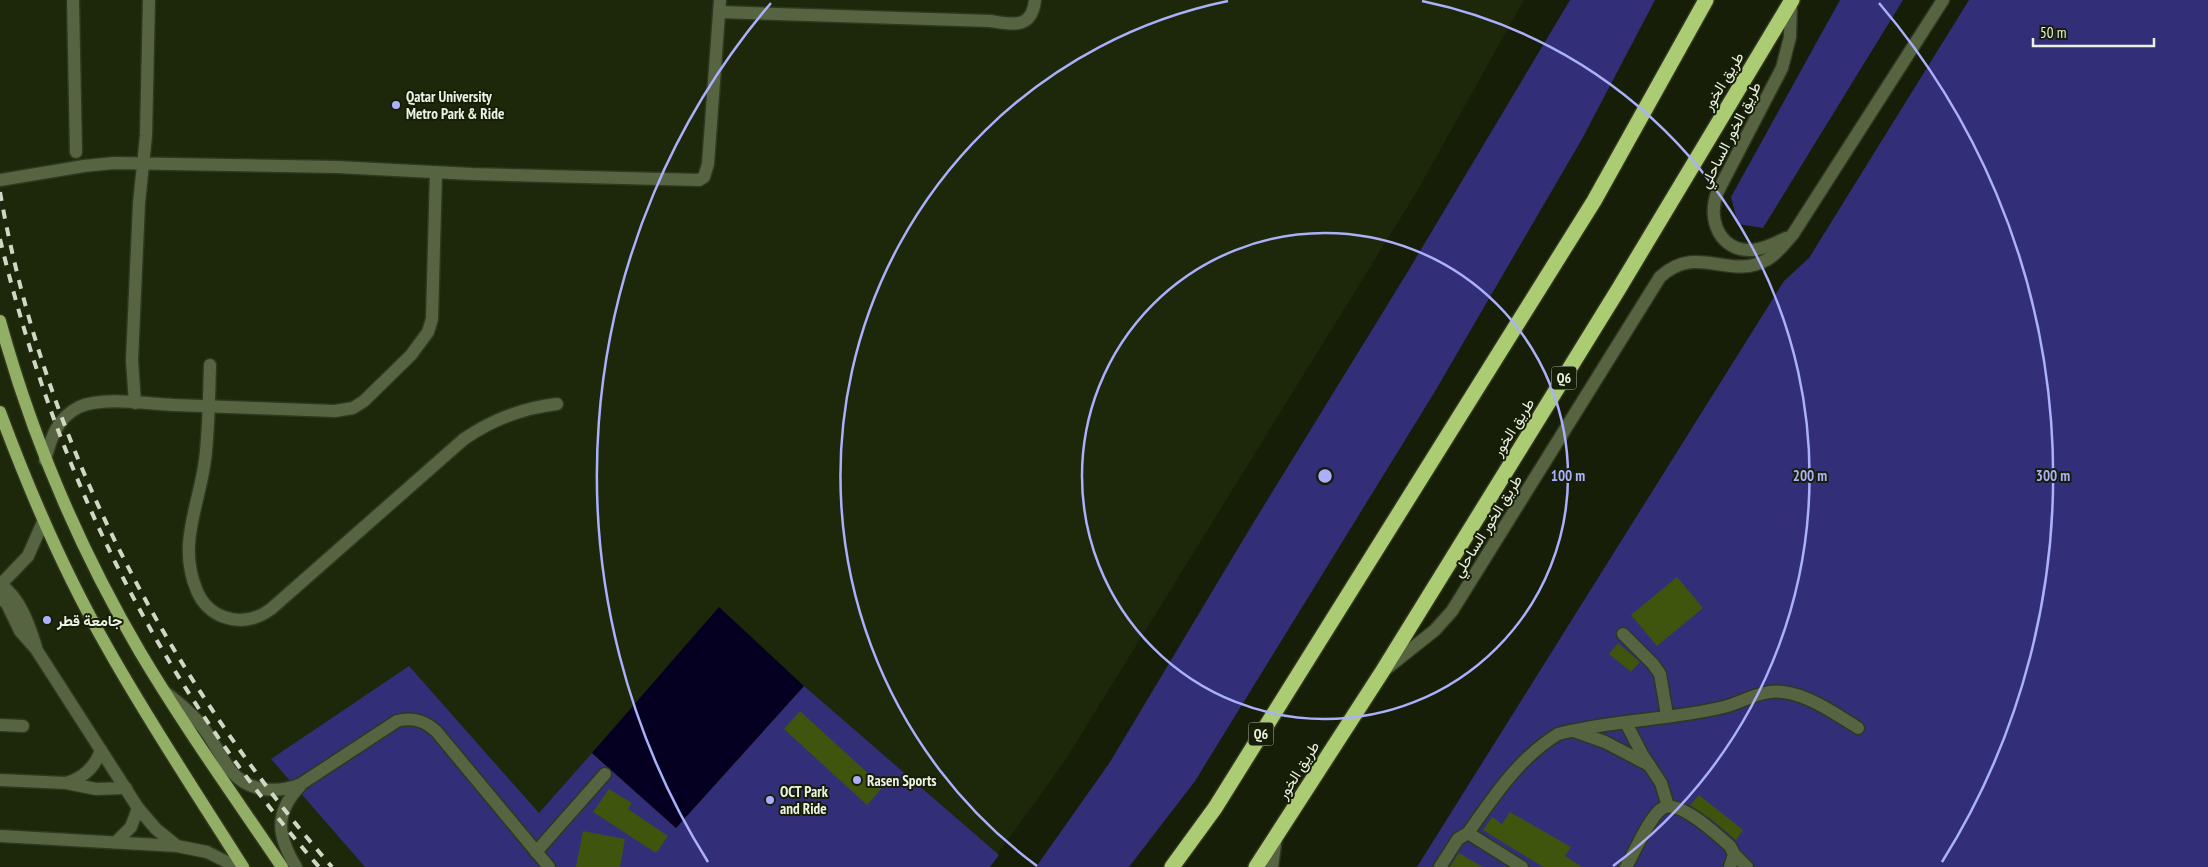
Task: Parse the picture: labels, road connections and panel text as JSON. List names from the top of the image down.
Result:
{
  "streets": {
    "highway": ["طريق الخور", "Q6"],
    "street": ["طريق الخور الساحلي"]
  },
  "crossings": [
    ["طريق الخور", "طريق الخور الساحلي"]
  ],
  "places": [
    "Qatar University Metro Park & Ride",
    "جامعة قطر",
    "Rasen Sports",
    "OCT Park and Ride"
  ],
  "scale_bar": "50 m",
  "rings": ["100 m", "200 m", "300 m"]
}
